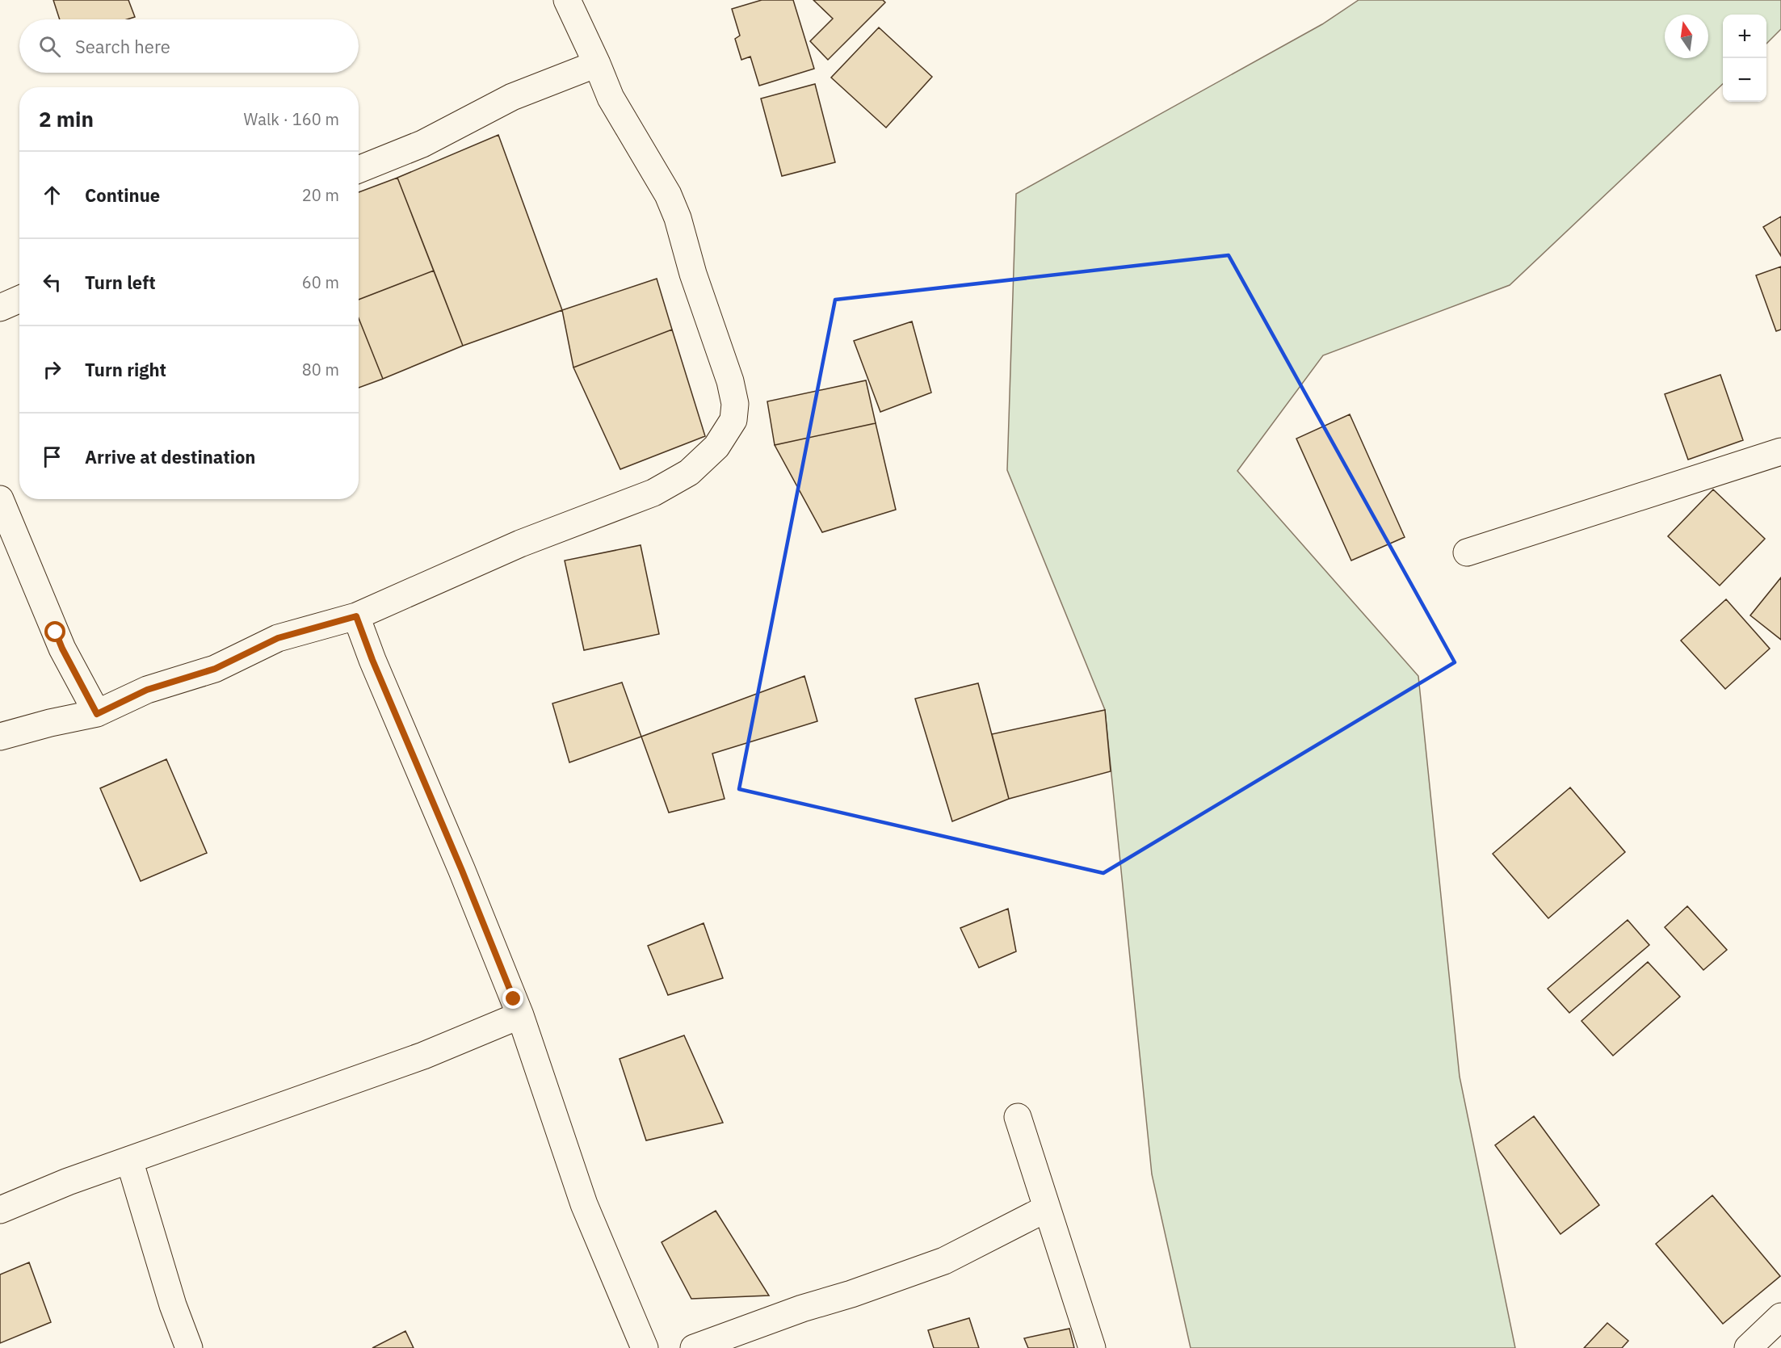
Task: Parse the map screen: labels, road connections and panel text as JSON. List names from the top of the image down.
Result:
{
  "north": "top",
  "page": {
    "map_buttons": ["+", "−"],
    "search": "Search here",
    "heading": ["2 min", "Walk · 160 m"],
    "list": [
      ["Continue", "20 m"],
      ["Turn left", "60 m"],
      ["Turn right", "80 m"],
      "Arrive at destination"
    ]
  }
}
